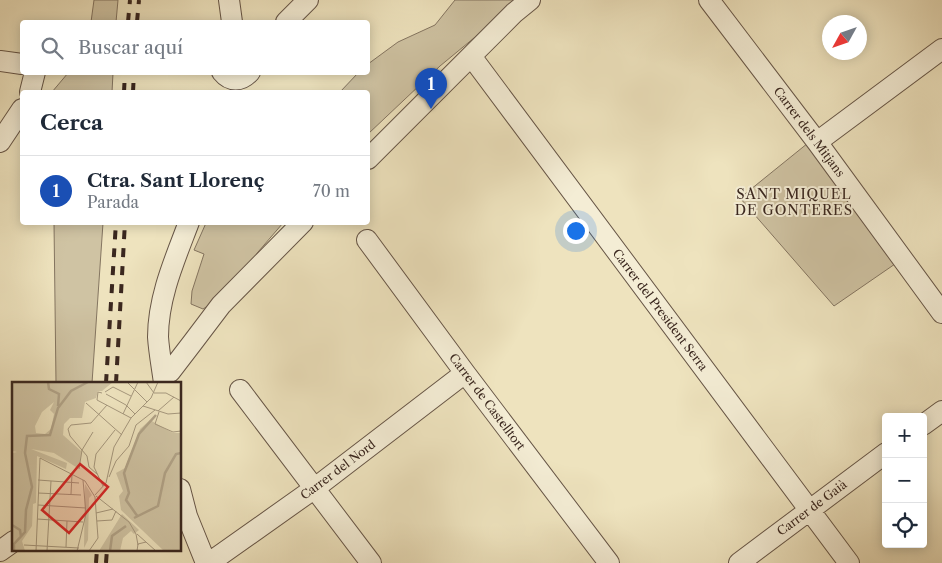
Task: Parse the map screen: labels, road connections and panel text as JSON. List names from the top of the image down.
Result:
{
  "streets": {
    "street": [
      "Carrer dels Mitjans",
      "Carrer del President Serra",
      "Carrer de Castelltort",
      "Carrer del Nord",
      "Carrer de Gaià"
    ]
  },
  "crossings": [
    ["Carrer del President Serra", "Carrer de Gaià"],
    ["Carrer de Castelltort", "Carrer del Nord"]
  ],
  "districts": ["SANT MIQUEL DE GONTERES"],
  "north": "bottom left",
  "page": {
    "search": "Buscar aquí",
    "pins": "1",
    "heading": "Cerca",
    "list": [
      {
        "mark": "1",
        "name": "Ctra. Sant Llorenç",
        "note": "Parada",
        "value": "70 m"
      }
    ],
    "map_buttons": ["+", "−"]
  }
}
